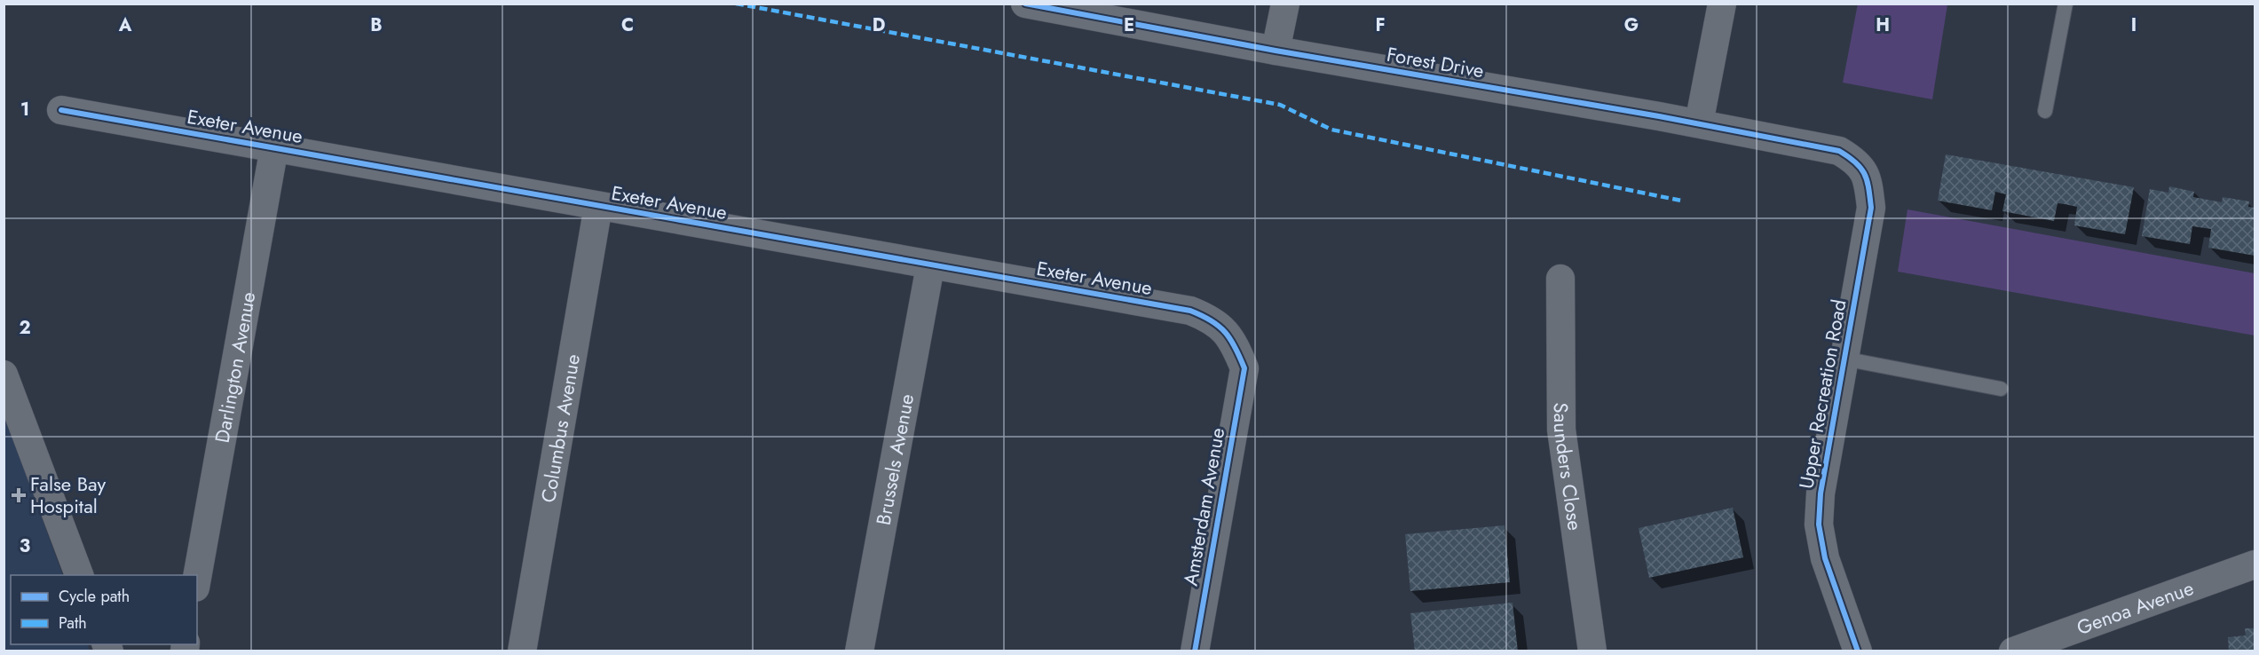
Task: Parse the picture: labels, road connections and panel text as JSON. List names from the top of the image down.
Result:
{
  "streets": {
    "street": [
      "Forest Drive",
      "Exeter Avenue",
      "Darlington Avenue",
      "Upper Recreation Road",
      "Columbus Avenue",
      "Brussels Avenue",
      "Saunders Close",
      "Amsterdam Avenue",
      "Genoa Avenue"
    ]
  },
  "crossings": [
    ["Forest Drive", "Upper Recreation Road"],
    ["Exeter Avenue", "Darlington Avenue"],
    ["Exeter Avenue", "Columbus Avenue"],
    ["Exeter Avenue", "Brussels Avenue"],
    ["Exeter Avenue", "Amsterdam Avenue"]
  ],
  "places": {
    "health": ["False Bay Hospital"]
  },
  "legend": ["Cycle path", "Path"],
  "grid": {
    "columns": [
      "A",
      "B",
      "C",
      "D",
      "E",
      "F",
      "G",
      "H",
      "I"
    ],
    "rows": ["1", "2", "3"]
  }
}
